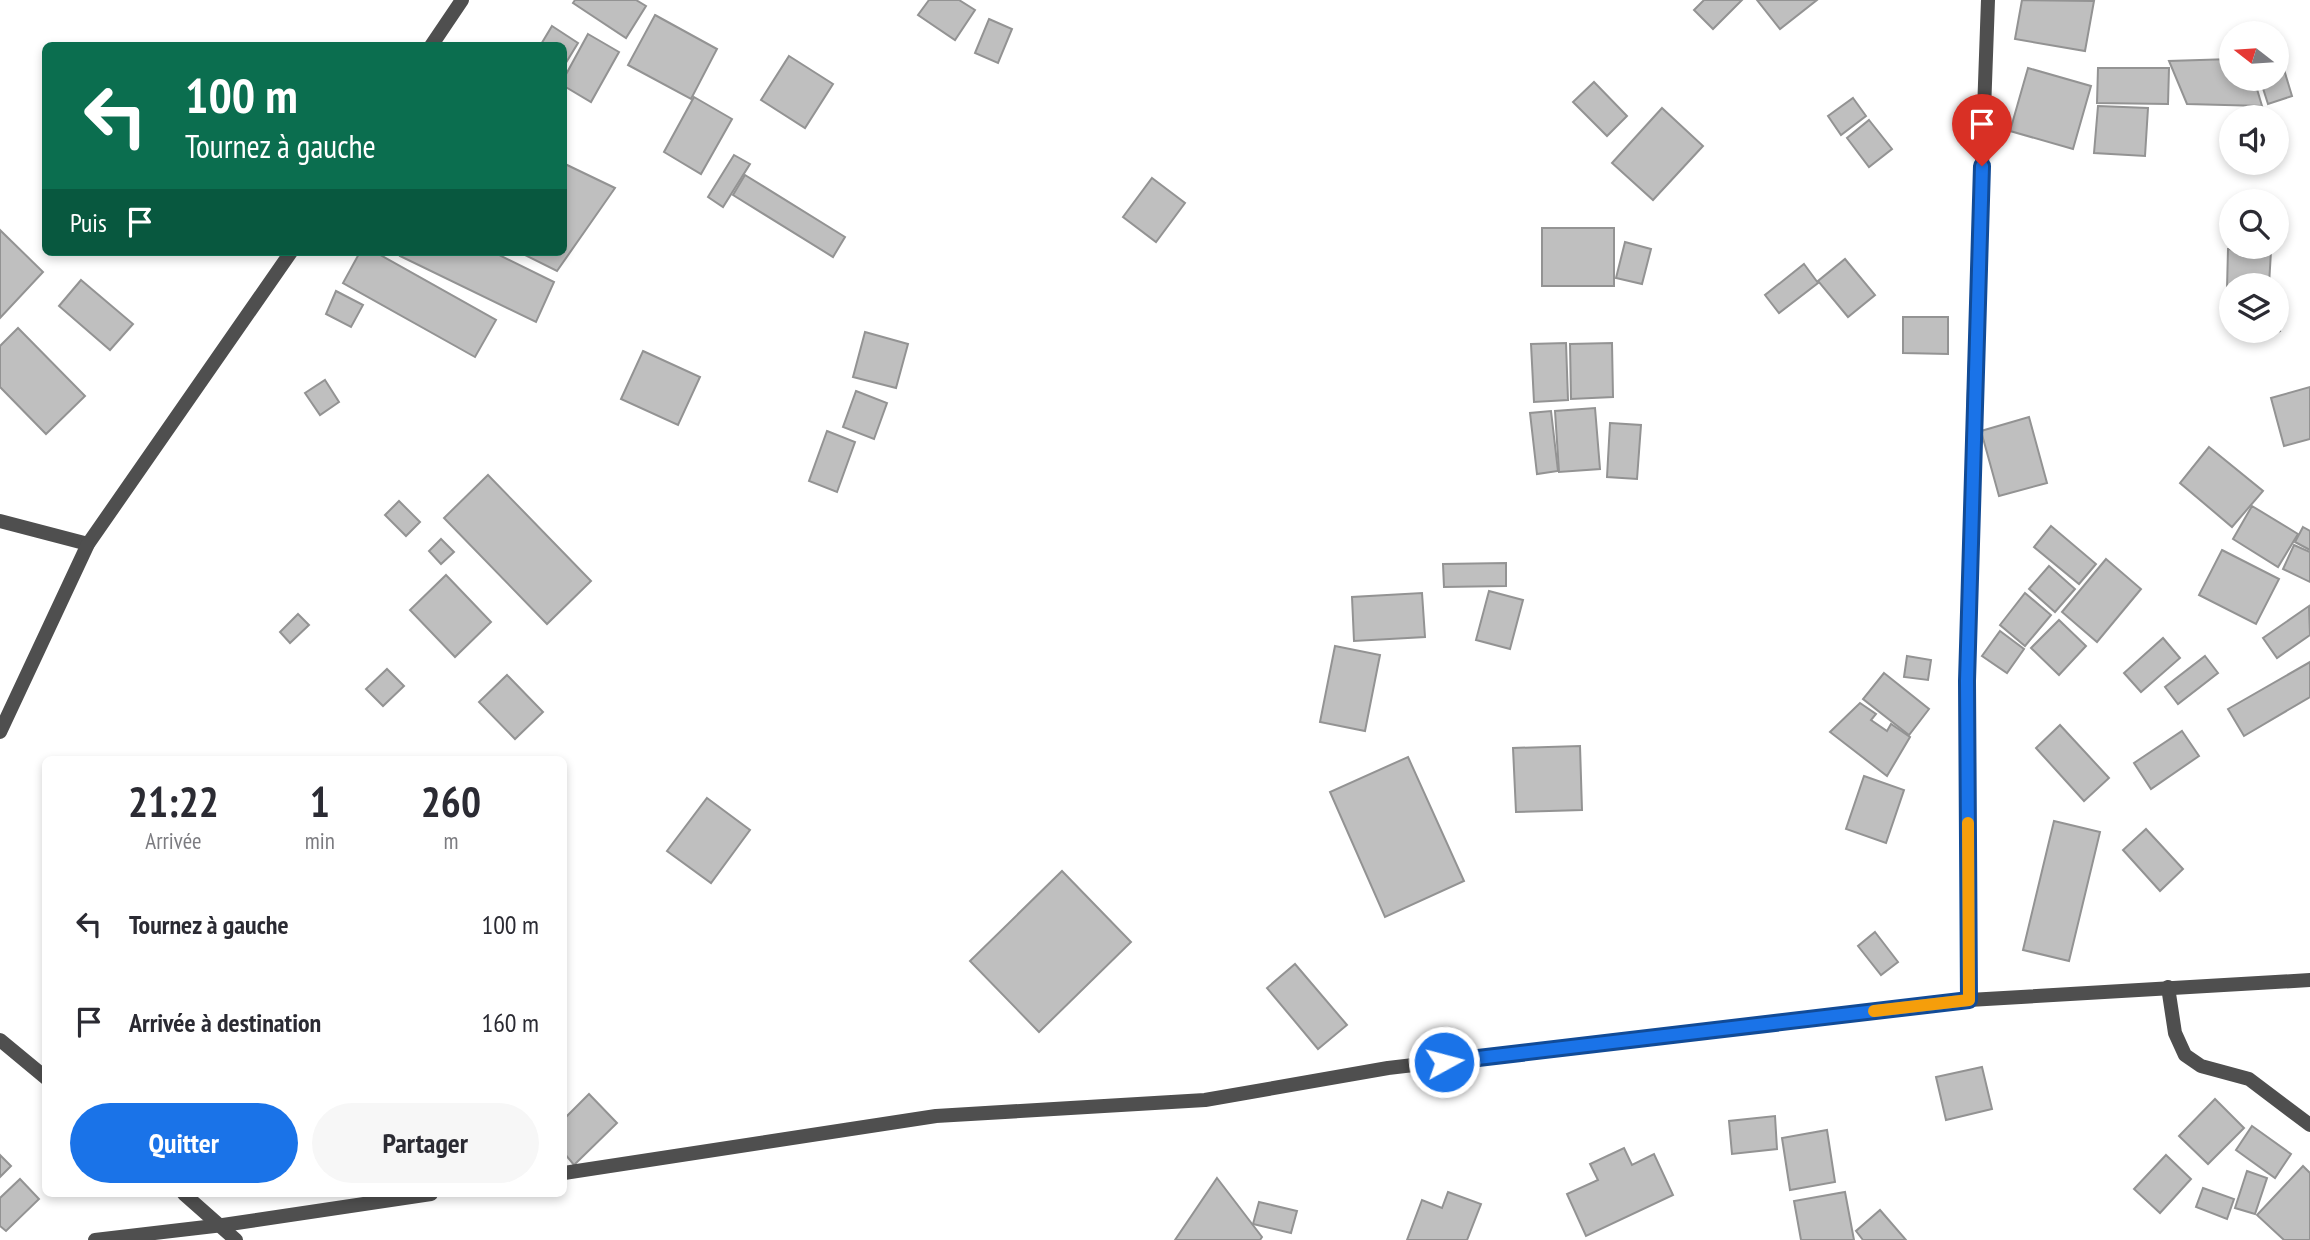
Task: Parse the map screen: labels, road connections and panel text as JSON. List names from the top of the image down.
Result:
{
  "north": "left",
  "page": {
    "turn": ["100 m", "Tournez à gauche"],
    "then": "Puis",
    "eta": [
      "21:22",
      "Arrivée",
      "1",
      "min",
      "260",
      "m"
    ],
    "list": [
      {
        "name": "Tournez à gauche",
        "value": "100 m"
      },
      {
        "name": "Arrivée à destination",
        "value": "160 m"
      }
    ],
    "buttons": ["Quitter", "Partager"]
  }
}
